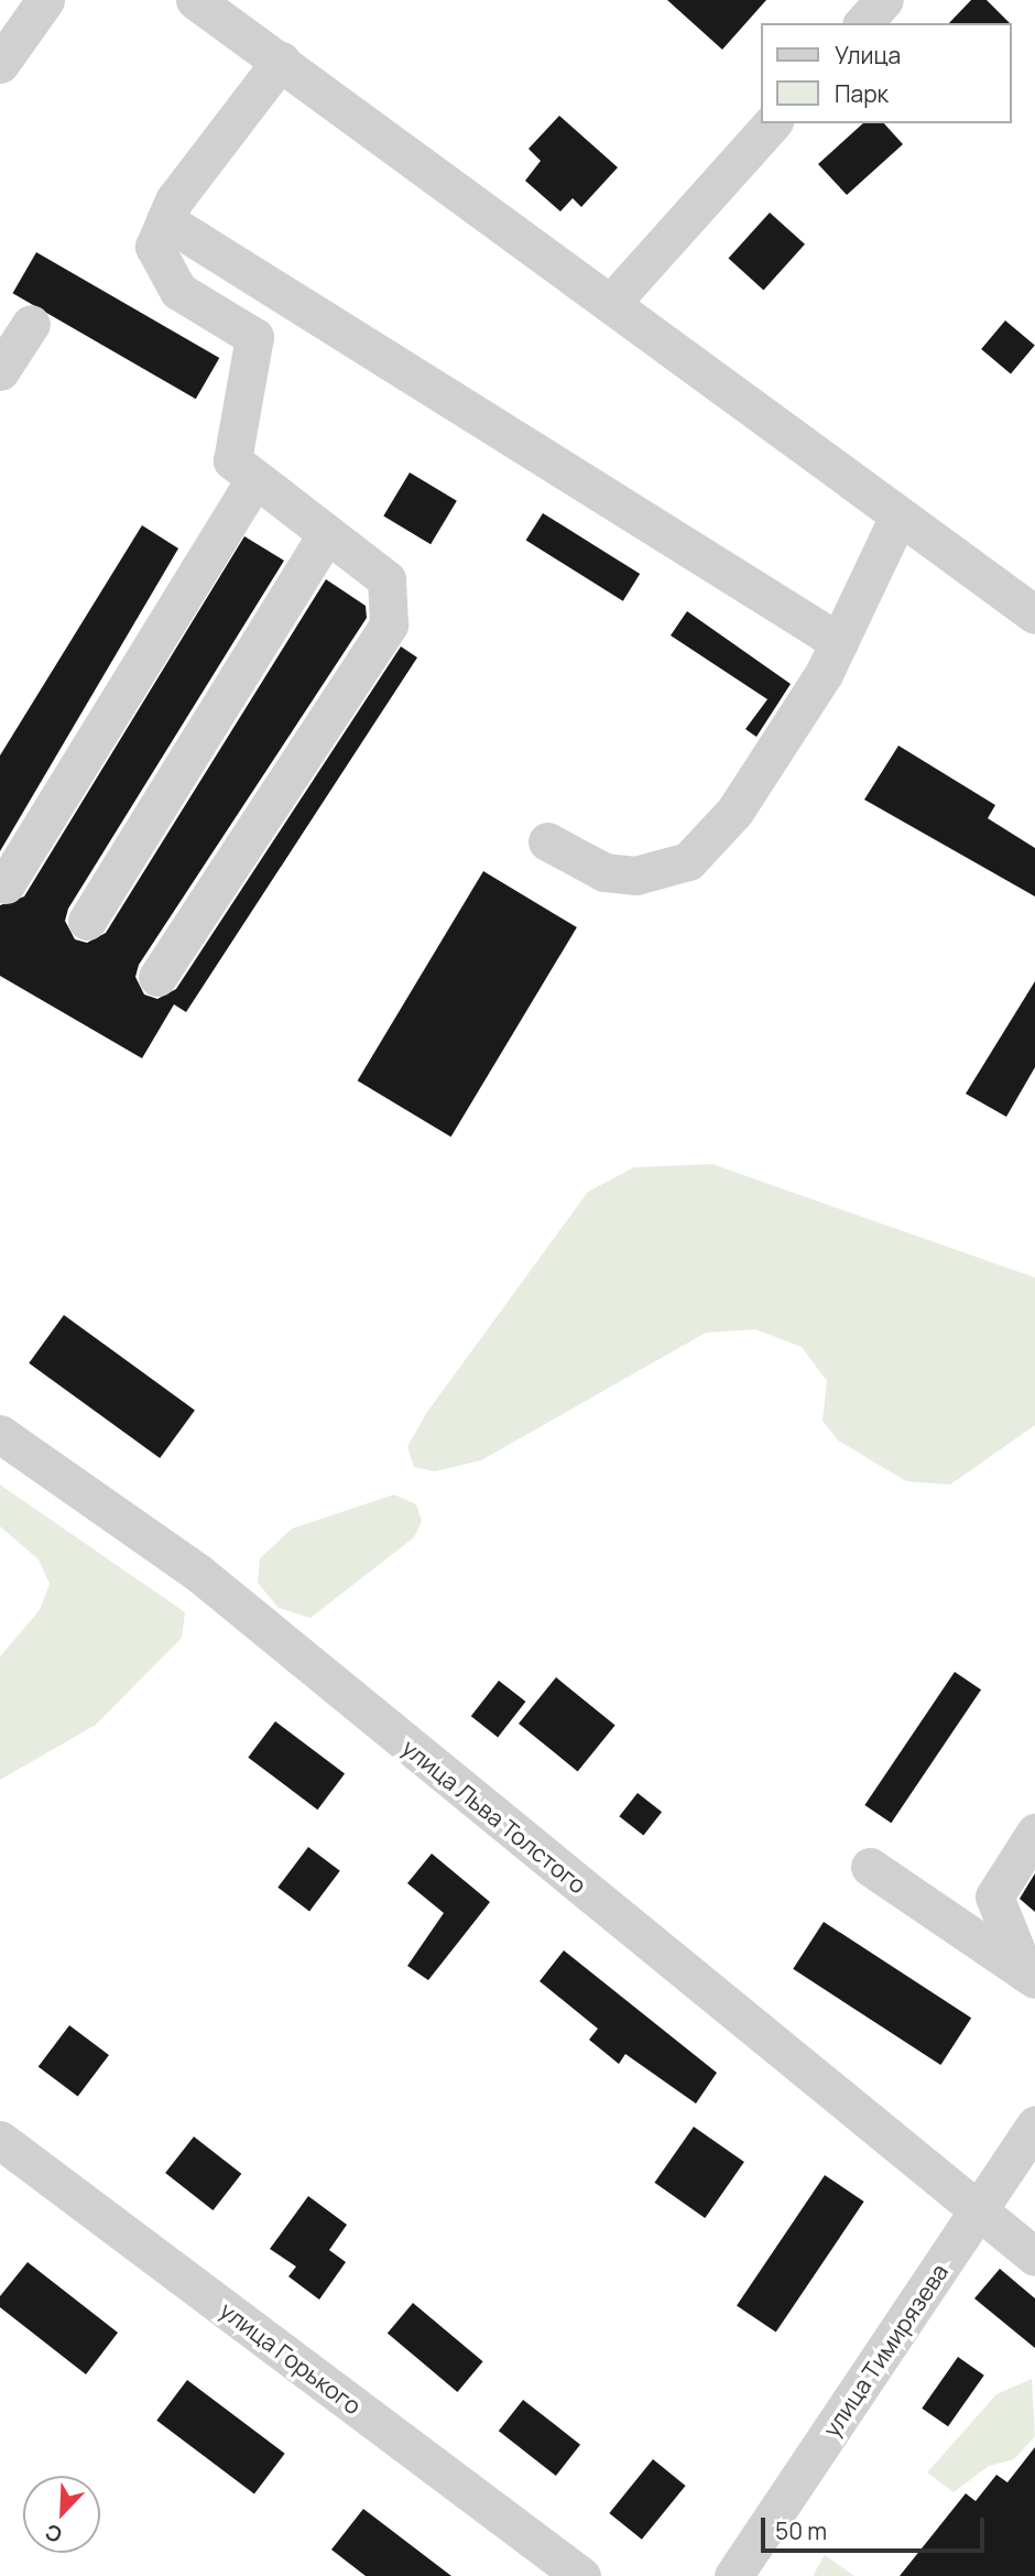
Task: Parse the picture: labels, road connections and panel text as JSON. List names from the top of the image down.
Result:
{
  "streets": {
    "street": ["улица Льва Толстого", "улица Тимирязева", "улица Горького"]
  },
  "crossings": [
    ["улица Льва Толстого", "улица Тимирязева"]
  ],
  "legend": ["Улица", "Парк"],
  "scale_bar": "50 m",
  "north": "bottom left"
}
